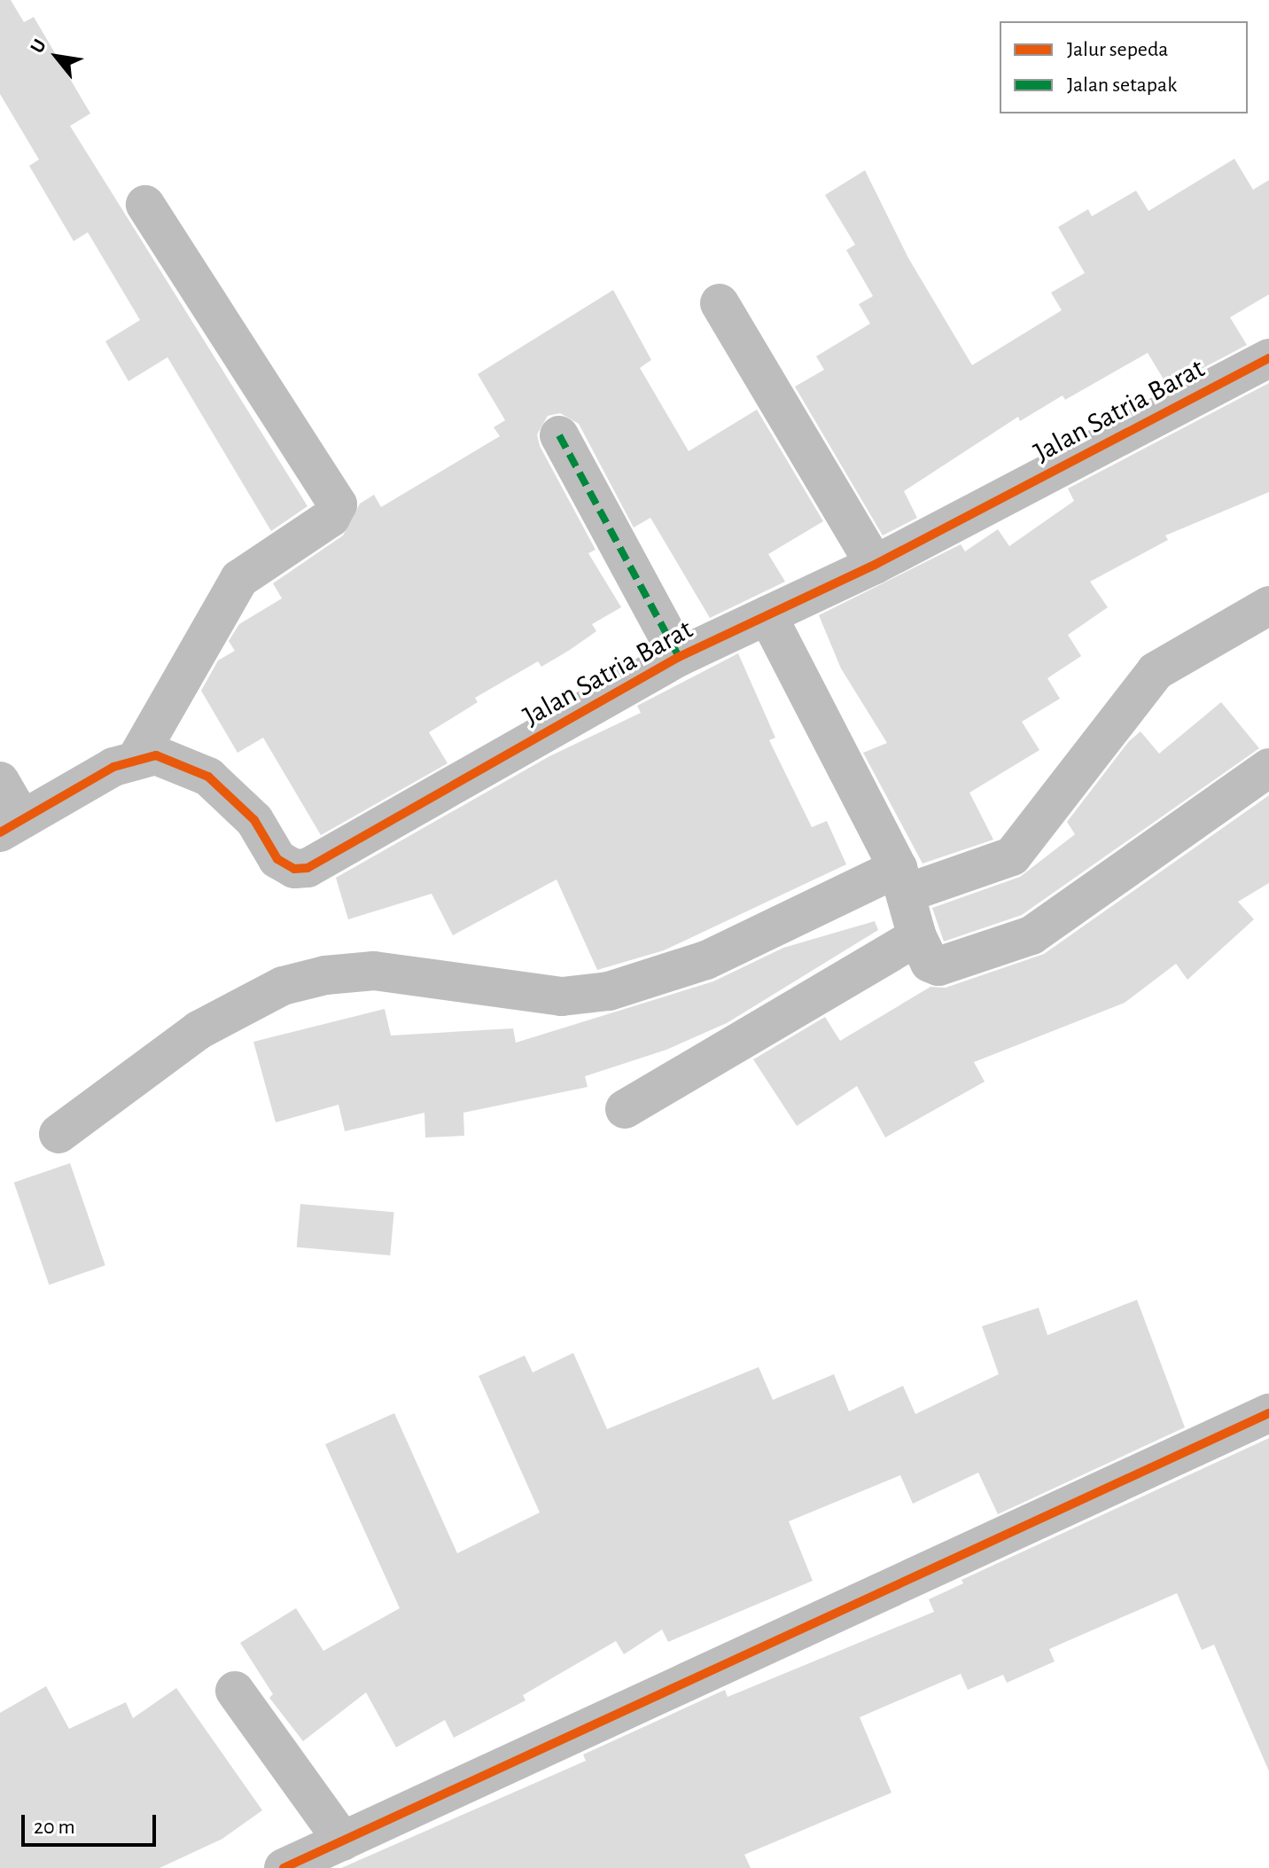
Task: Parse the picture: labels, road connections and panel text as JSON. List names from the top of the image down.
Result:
{
  "streets": {
    "street": ["Jalan Satria Barat"]
  },
  "legend": ["Jalur sepeda", "Jalan setapak"],
  "scale_bar": "20 m",
  "north": "top left"
}
